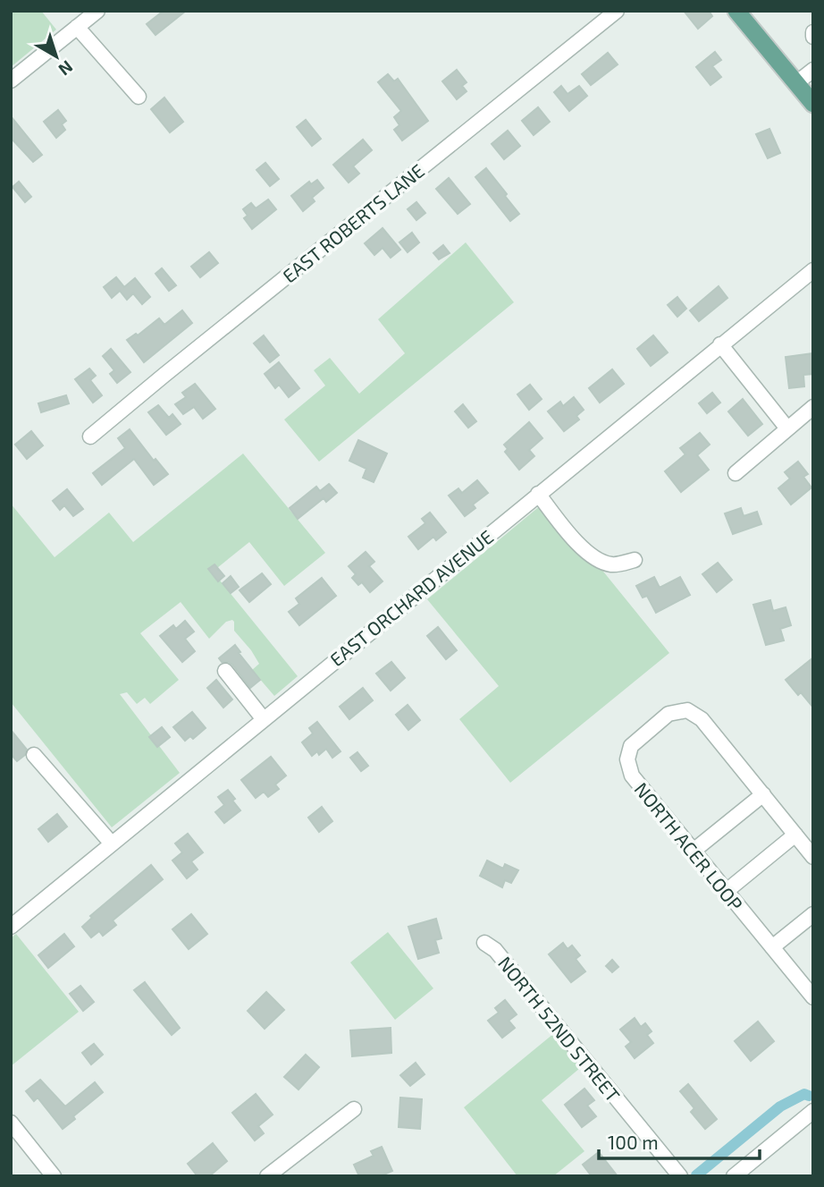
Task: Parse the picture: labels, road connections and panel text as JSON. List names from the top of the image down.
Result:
{
  "streets": {
    "street": [
      "EAST ROBERTS LANE",
      "EAST ORCHARD AVENUE",
      "NORTH ACER LOOP",
      "NORTH 52ND STREET"
    ]
  },
  "scale_bar": "100 m",
  "north": "bottom right"
}
